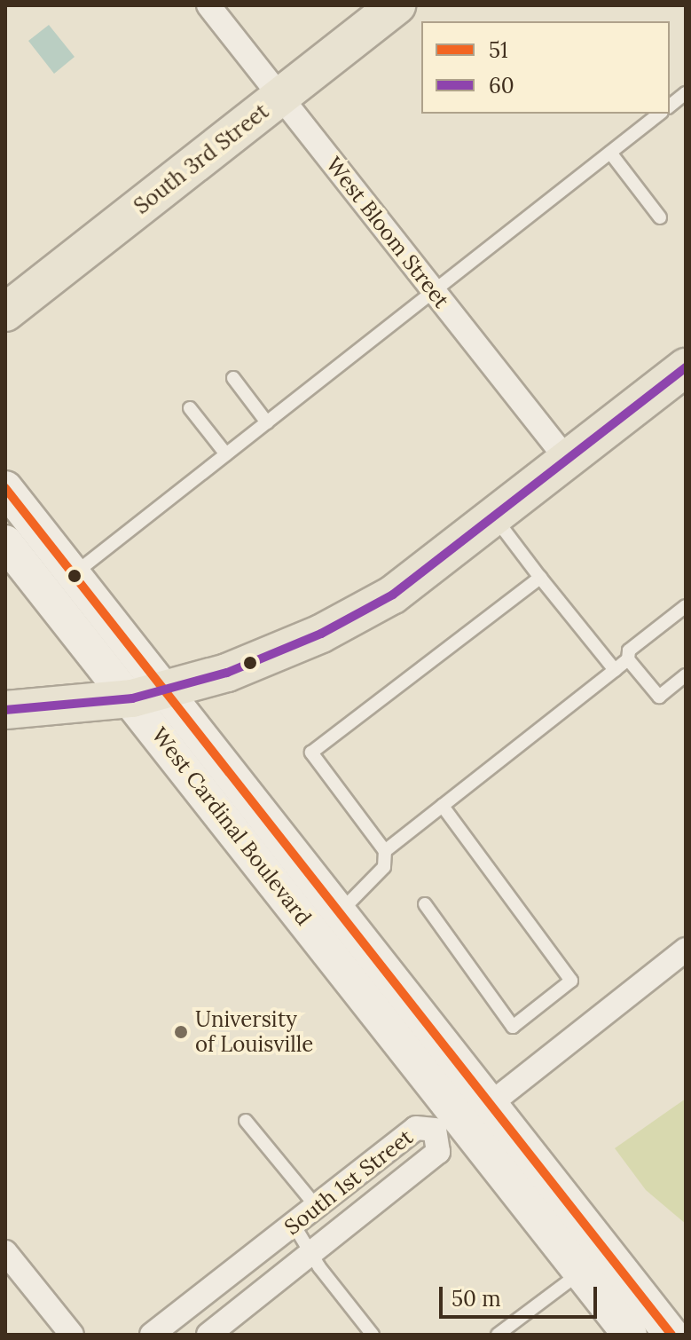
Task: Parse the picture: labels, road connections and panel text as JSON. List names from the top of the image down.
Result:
{
  "streets": {
    "main road": ["South 3rd Street", "West Cardinal Boulevard"],
    "street": ["West Bloom Street", "South 1st Street"]
  },
  "crossings": [
    ["South 3rd Street", "West Bloom Street"],
    ["West Cardinal Boulevard", "South 1st Street"]
  ],
  "places": ["University of Louisville"],
  "lines": ["transit line 60", "transit line 51"],
  "legend": ["51", "60"],
  "scale_bar": "50 m"
}
